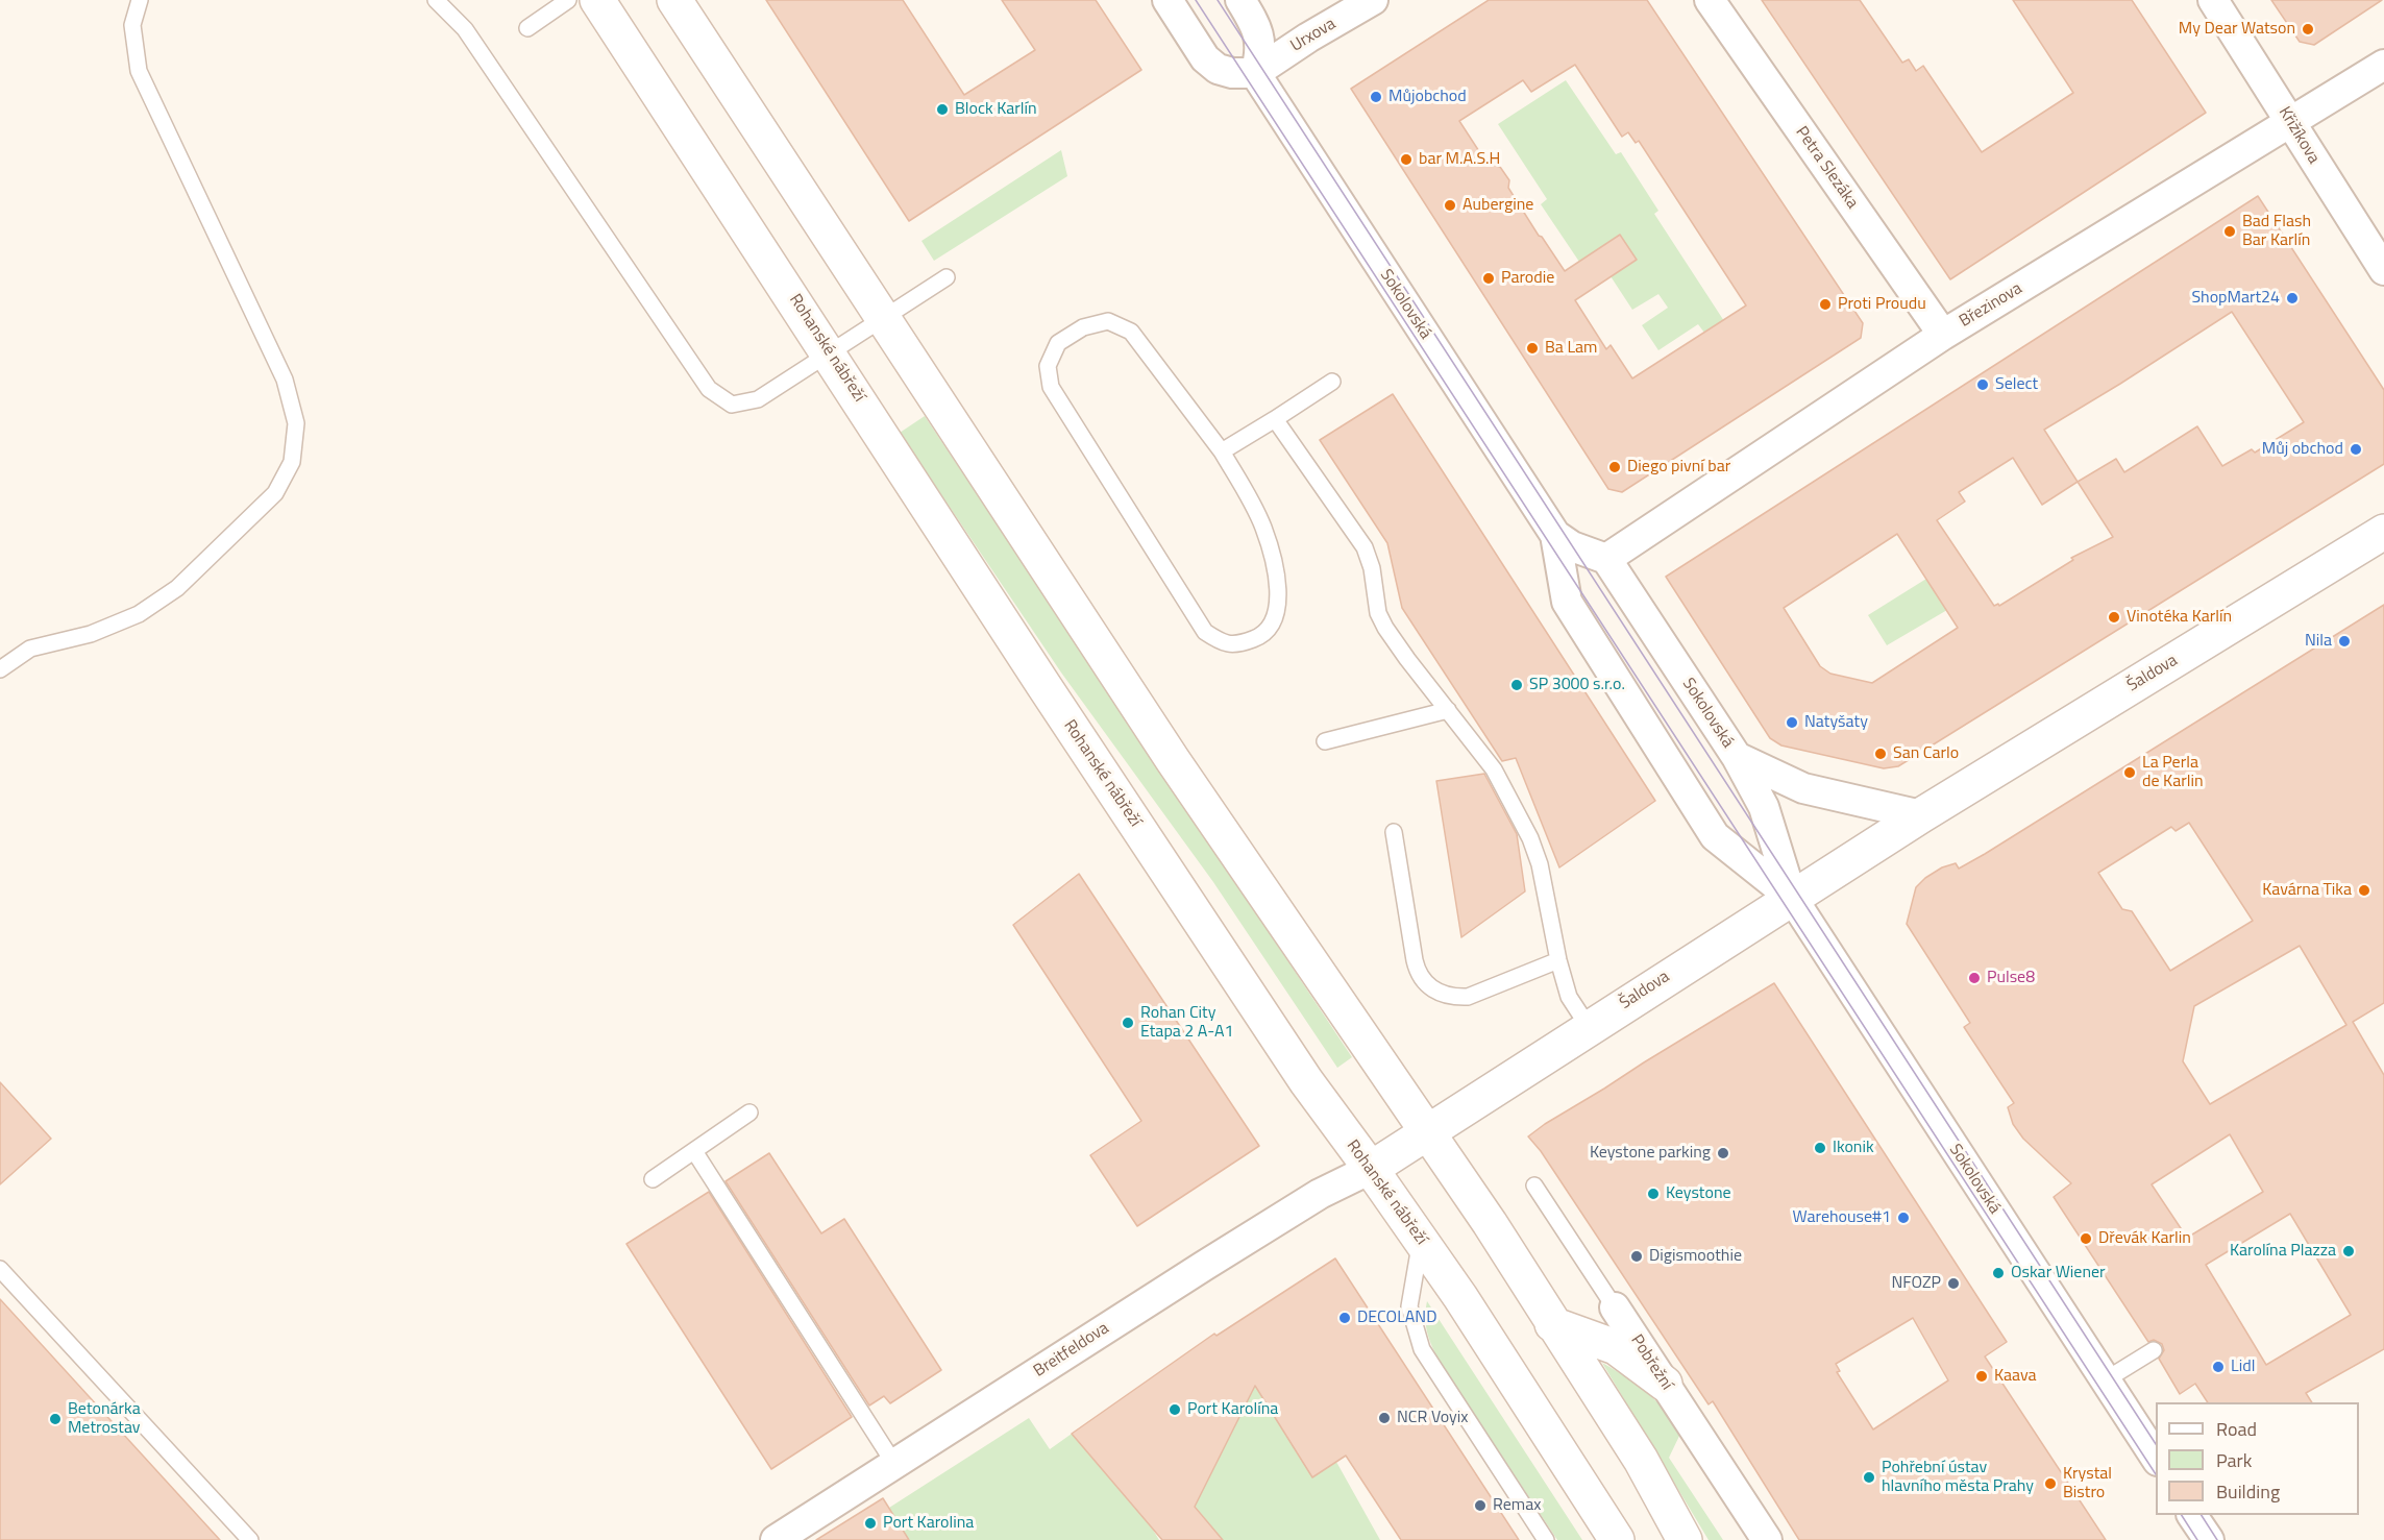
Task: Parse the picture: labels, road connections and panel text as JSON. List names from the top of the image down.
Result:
{
  "streets": {
    "main road": ["Rohanské nábřeží", "Šaldova"],
    "street": [
      "Urxova",
      "Křižíkova",
      "Petra Slezáka",
      "Sokolovská",
      "Březinova",
      "Breitfeldova",
      "Pobřežní"
    ]
  },
  "crossings": [
    ["Urxova", "Sokolovská"],
    ["Křižíkova", "Březinova"],
    ["Petra Slezáka", "Březinova"],
    ["Sokolovská", "Březinova"],
    ["Sokolovská", "Šaldova"],
    ["Rohanské nábřeží", "Šaldova"],
    ["Rohanské nábřeží", "Breitfeldova"],
    ["Šaldova", "Breitfeldova"]
  ],
  "places": [
    "My Dear Watson",
    "Můjobchod",
    "Block Karlín",
    "bar M.A.S.H",
    "Aubergine",
    "Bad Flash Bar Karlín",
    "Parodie",
    "ShopMart24",
    "Proti Proudu",
    "Ba Lam",
    "Select",
    "Můj obchod",
    "Diego pivní bar",
    "Vinotéka Karlín",
    "Nila",
    "SP 3000 s.r.o.",
    "Natyšaty",
    "San Carlo",
    "La Perla de Karlin",
    "Kavárna Tika",
    "Pulse8",
    "Rohan City Etapa 2 A-A1",
    "Ikonik",
    "Keystone parking",
    "Keystone",
    "Warehouse#1",
    "Dřevák Karlin",
    "Karolína Plazza",
    "Digismoothie",
    "Oskar Wiener",
    "NFOZP",
    "DECOLAND",
    "Lidl",
    "Kaava",
    "Port Karolína",
    "NCR Voyix",
    "Betonárka Metrostav",
    "Pohřební ústav hlavního města Prahy",
    "Krystal Bistro",
    "Remax",
    "Port Karolina"
  ],
  "legend": ["Road", "Park", "Building"]
}
